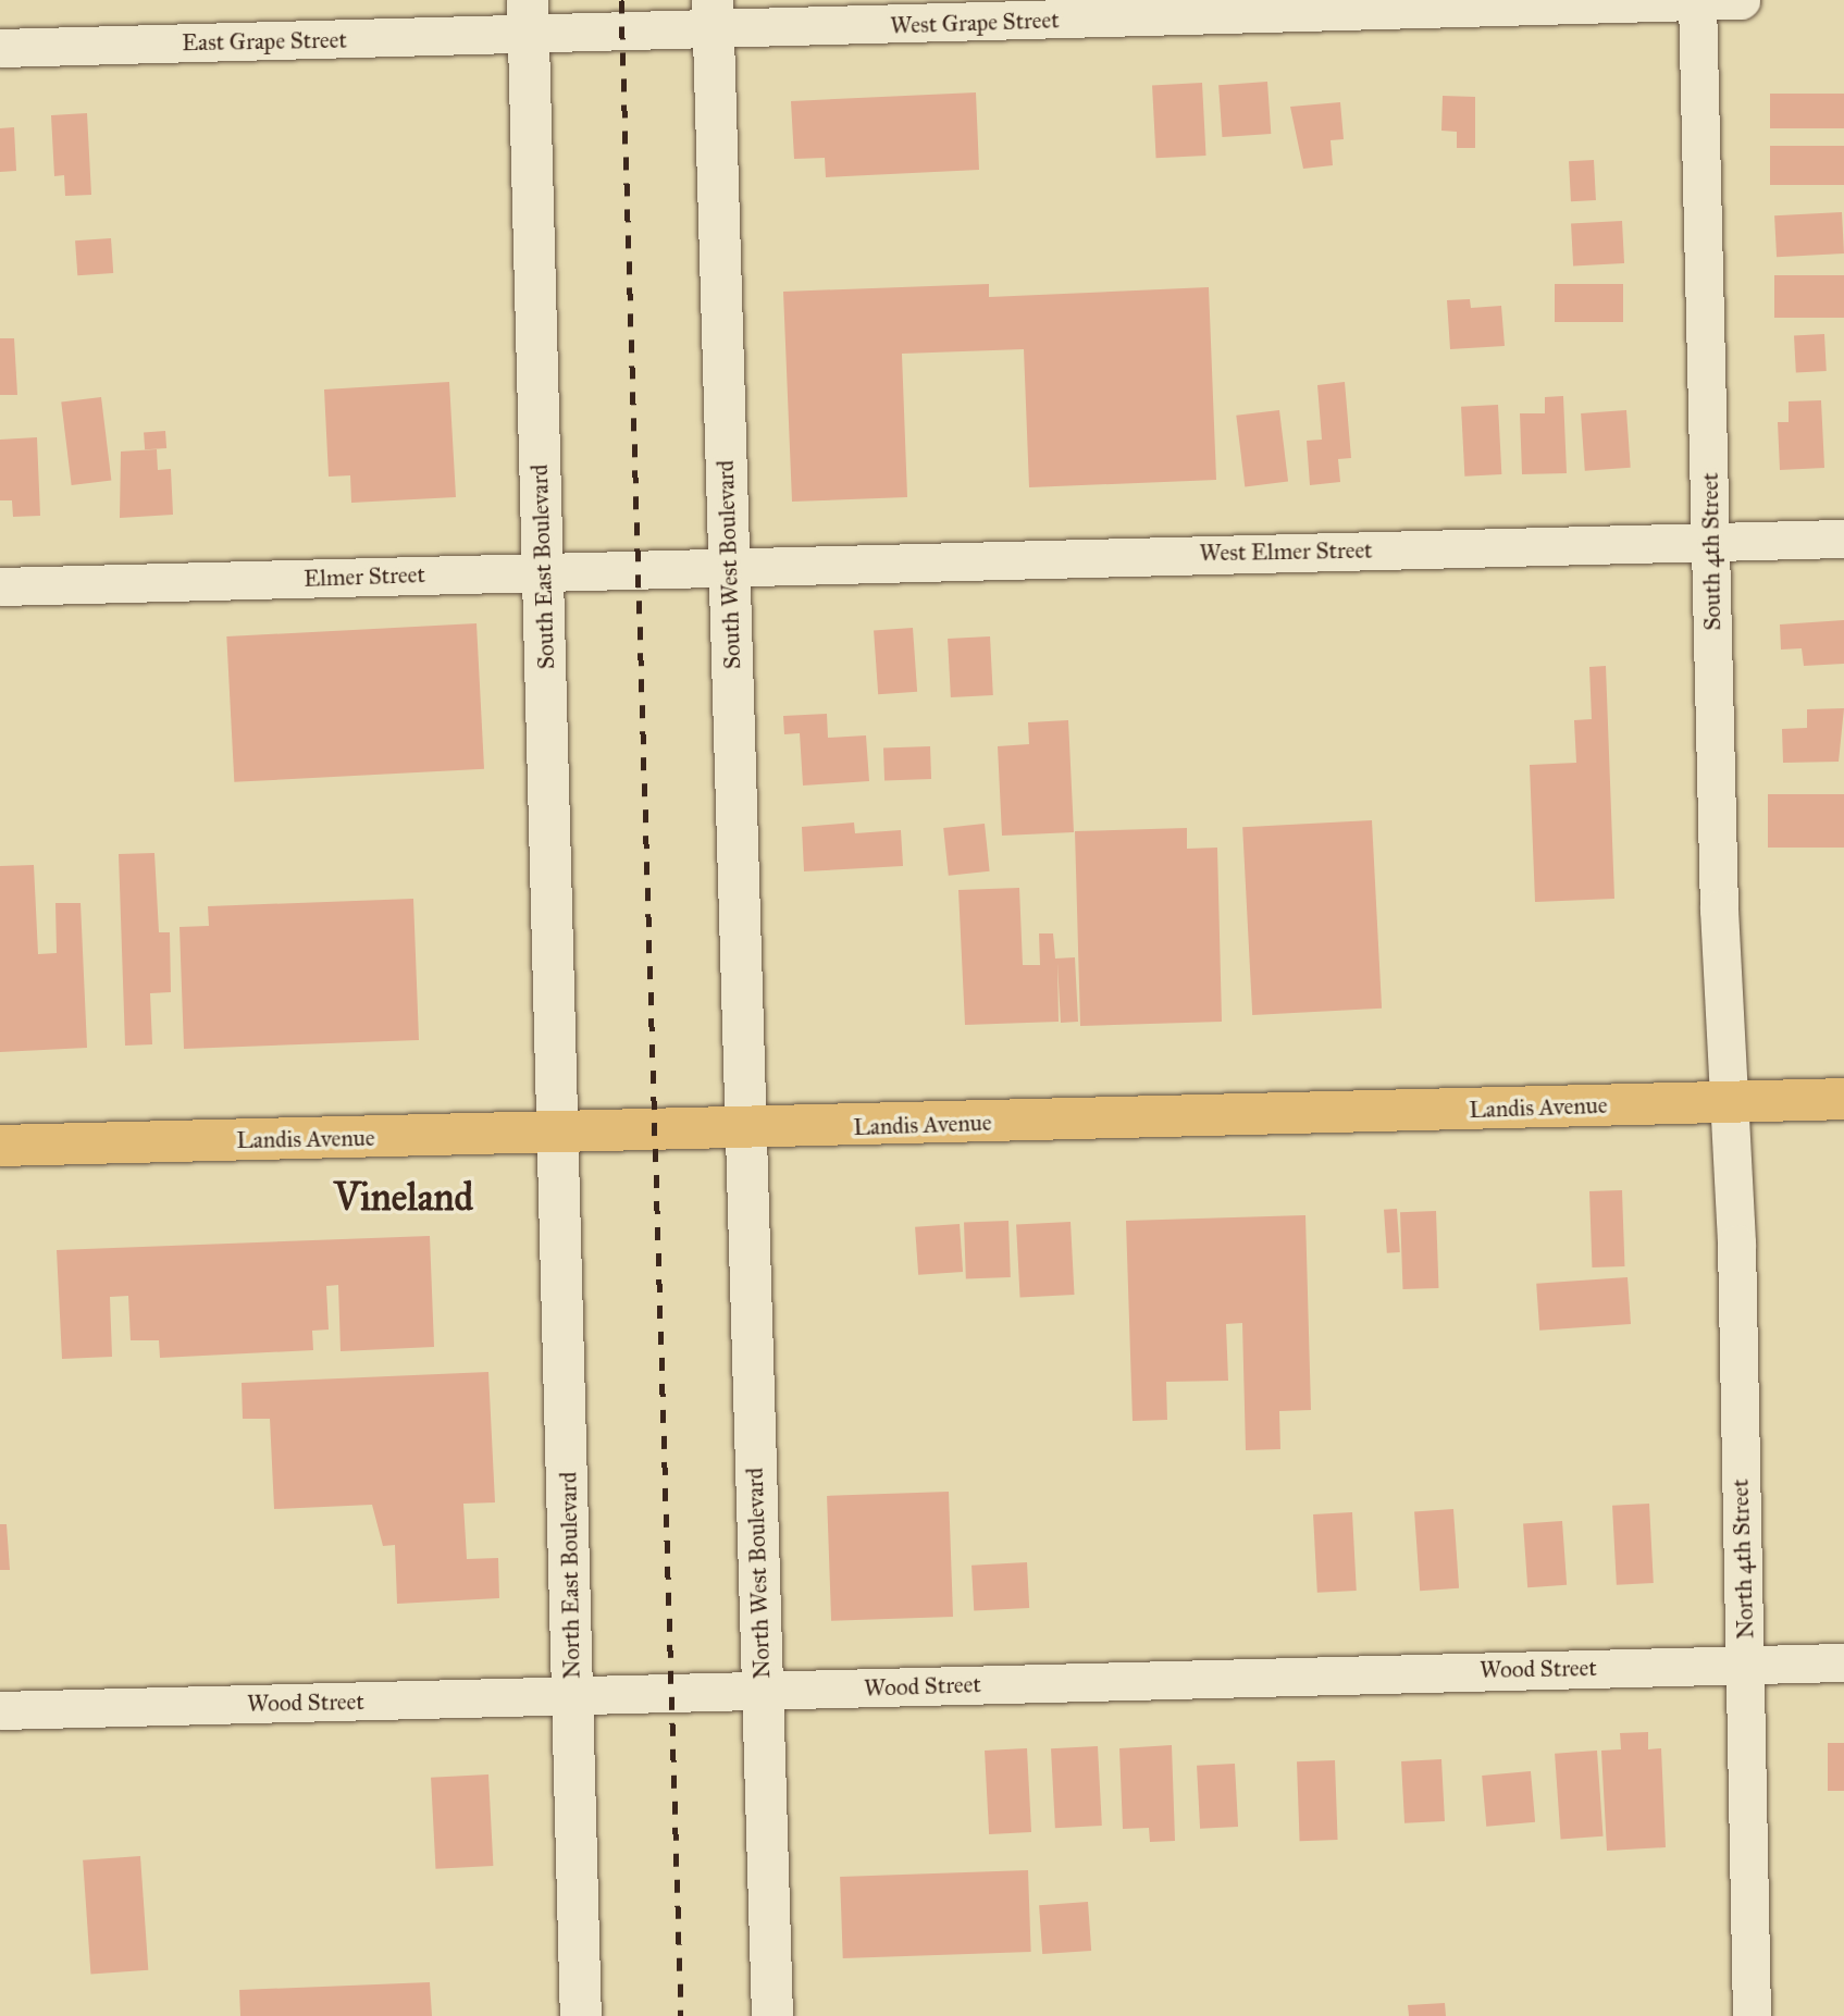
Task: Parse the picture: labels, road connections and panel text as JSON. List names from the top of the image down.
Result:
{
  "streets": {
    "main road": [
      "South West Boulevard",
      "South East Boulevard",
      "Landis Avenue",
      "North West Boulevard",
      "North East Boulevard"
    ],
    "street": [
      "West Grape Street",
      "East Grape Street",
      "West Elmer Street",
      "South 4th Street",
      "Elmer Street",
      "North 4th Street",
      "Wood Street"
    ]
  },
  "crossings": [
    ["West Grape Street", "East Grape Street"],
    ["West Grape Street", "South 4th Street"],
    ["West Grape Street", "South West Boulevard"],
    ["West Grape Street", "South East Boulevard"],
    ["East Grape Street", "South East Boulevard"],
    ["West Elmer Street", "South 4th Street"],
    ["West Elmer Street", "South West Boulevard"],
    ["West Elmer Street", "Elmer Street"],
    ["South 4th Street", "Landis Avenue"],
    ["South 4th Street", "North 4th Street"],
    ["South West Boulevard", "Elmer Street"],
    ["South West Boulevard", "Landis Avenue"],
    ["South West Boulevard", "North West Boulevard"],
    ["South East Boulevard", "Elmer Street"],
    ["South East Boulevard", "Landis Avenue"],
    ["South East Boulevard", "North East Boulevard"],
    ["Landis Avenue", "North 4th Street"],
    ["Landis Avenue", "North West Boulevard"],
    ["Landis Avenue", "North East Boulevard"],
    ["North 4th Street", "Wood Street"],
    ["North West Boulevard", "Wood Street"],
    ["North East Boulevard", "Wood Street"]
  ],
  "districts": ["Vineland"]
}
